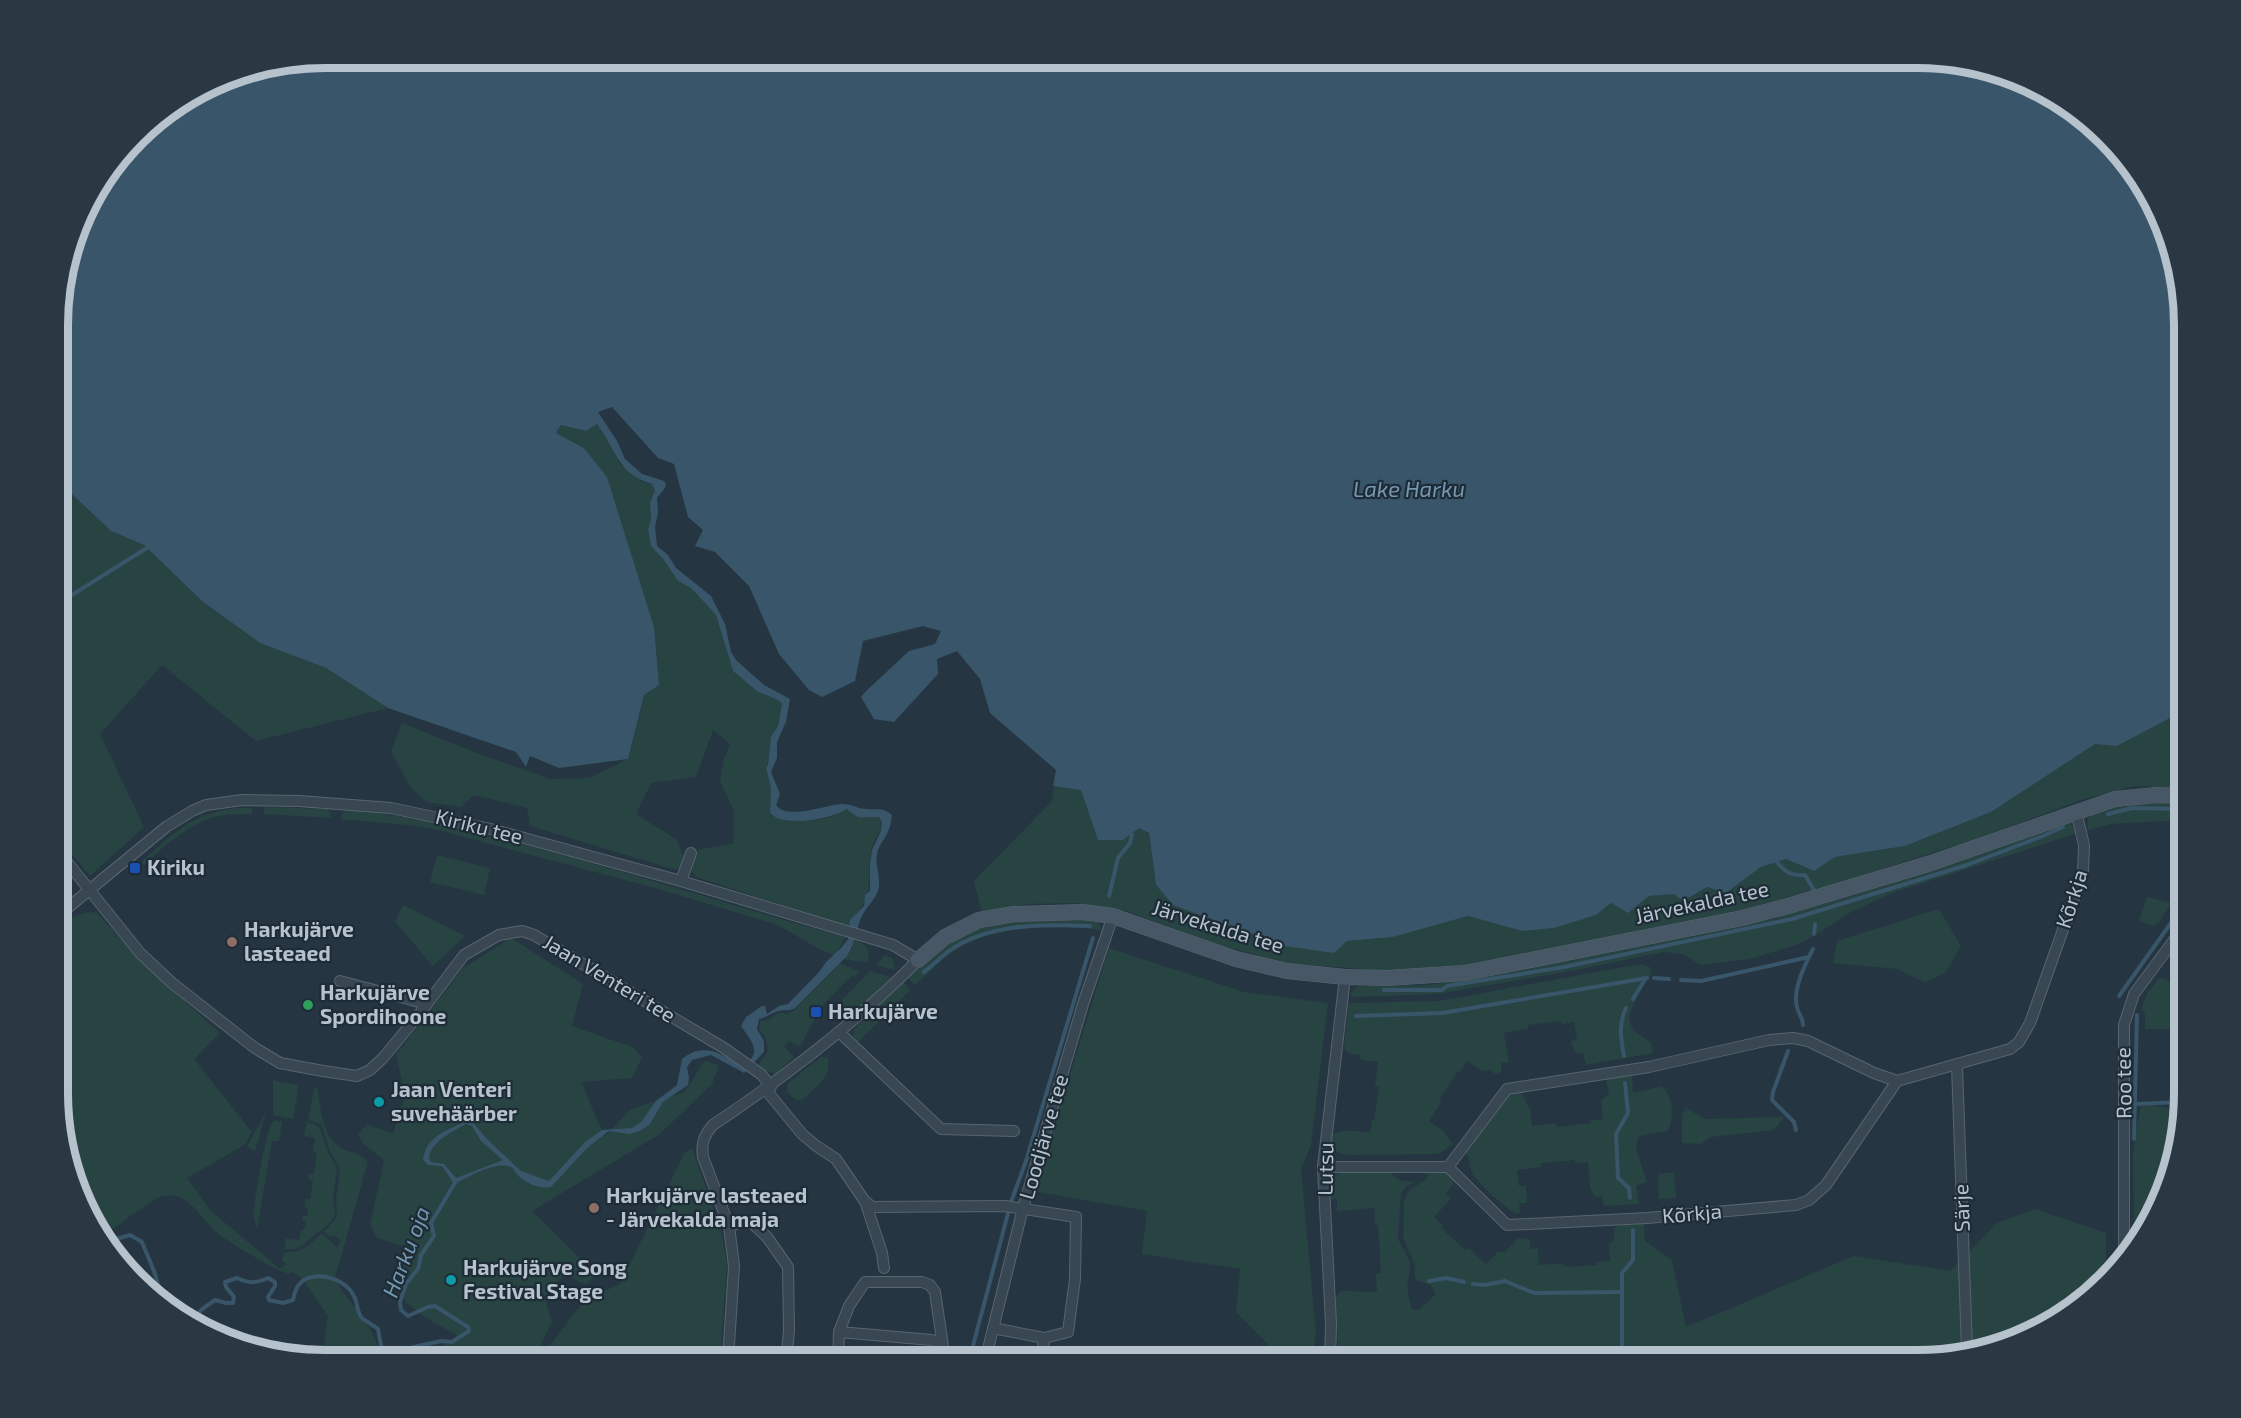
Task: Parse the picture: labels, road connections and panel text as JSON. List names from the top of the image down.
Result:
{
  "streets": {
    "street": [
      "Kiriku tee",
      "Kõrkja",
      "Järvekalda tee",
      "Jaan Venteri tee",
      "Roo tee",
      "Loodjärve tee",
      "Lutsu",
      "Särje"
    ]
  },
  "crossings": [
    ["Kiriku tee", "Järvekalda tee"],
    ["Kiriku tee", "Jaan Venteri tee"],
    ["Kõrkja", "Järvekalda tee"],
    ["Kõrkja", "Särje"],
    ["Järvekalda tee", "Jaan Venteri tee"],
    ["Järvekalda tee", "Loodjärve tee"],
    ["Järvekalda tee", "Lutsu"]
  ],
  "water": ["Lake Harku", "Harku oja"],
  "places": {
    "transit": ["Kiriku", "Harkujärve"],
    "other": [
      "Harkujärve lasteaed",
      "Harkujärve Spordihoone",
      "Jaan Venteri suvehäärber",
      "Harkujärve lasteaed - Järvekalda maja",
      "Harkujärve Song Festival Stage"
    ]
  }
}
